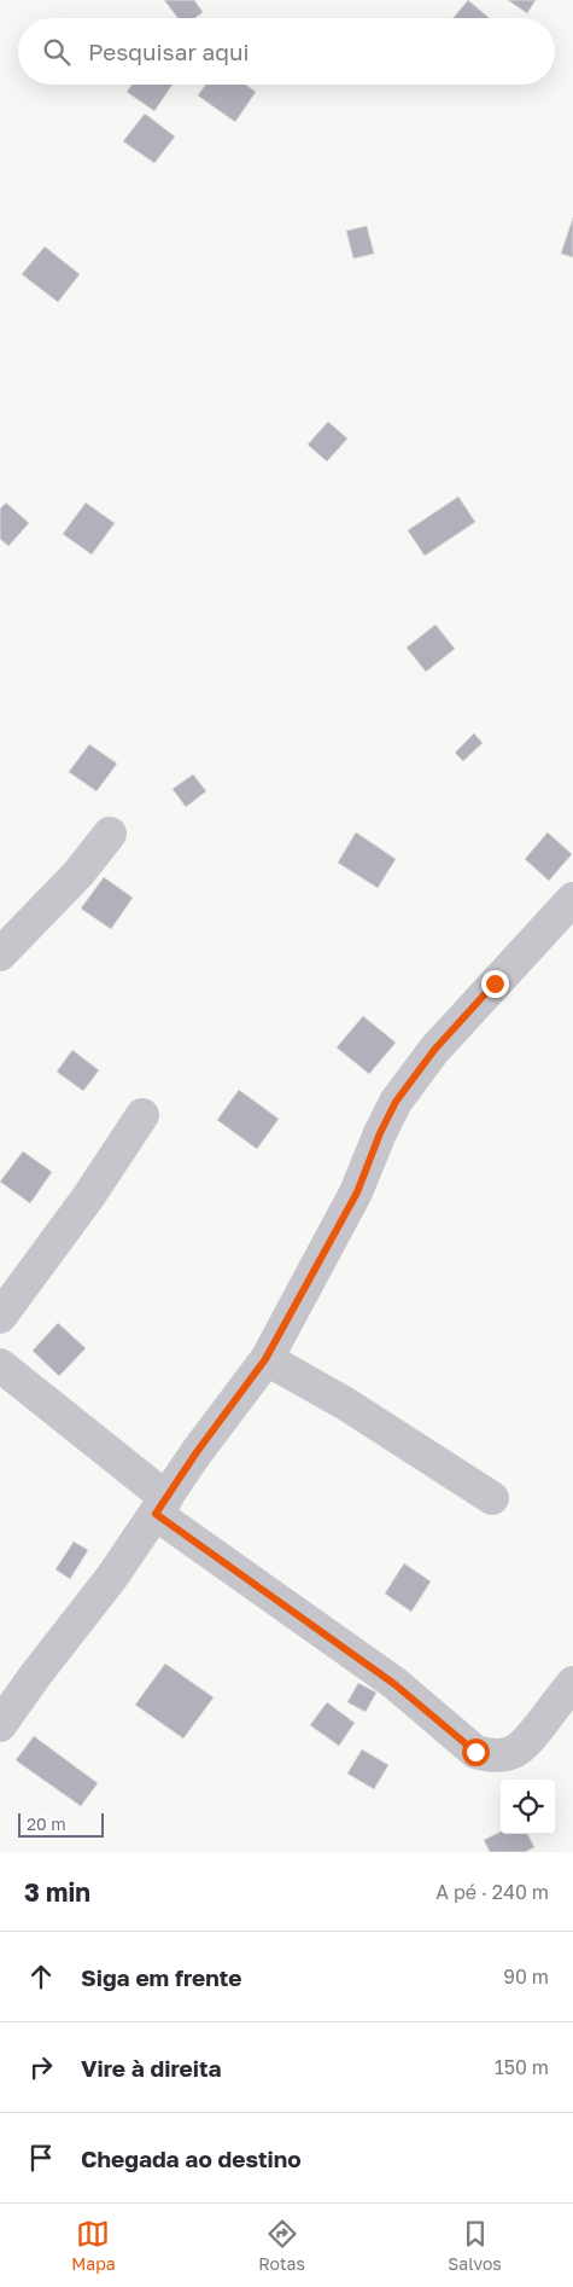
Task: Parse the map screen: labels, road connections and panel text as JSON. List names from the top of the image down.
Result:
{
  "scale_bar": "20 m",
  "page": {
    "search": "Pesquisar aqui",
    "scale": "20 m",
    "heading": ["3 min", "A pé · 240 m"],
    "list": [
      ["Siga em frente", "90 m"],
      ["Vire à direita", "150 m"],
      "Chegada ao destino"
    ],
    "nav": ["Mapa", "Rotas", "Salvos"]
  }
}
